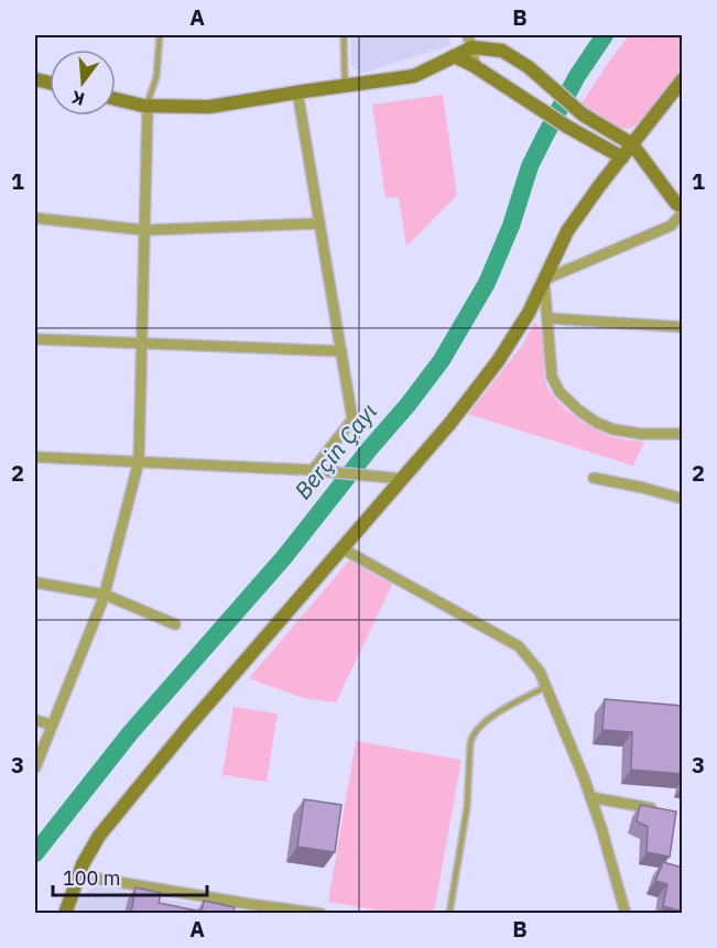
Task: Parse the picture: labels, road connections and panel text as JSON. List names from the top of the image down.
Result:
{
  "water": ["Berçin Çayı"],
  "scale_bar": "100 m",
  "north": "bottom",
  "grid": {
    "columns": ["A", "B"],
    "rows": ["1", "2", "3"]
  }
}
